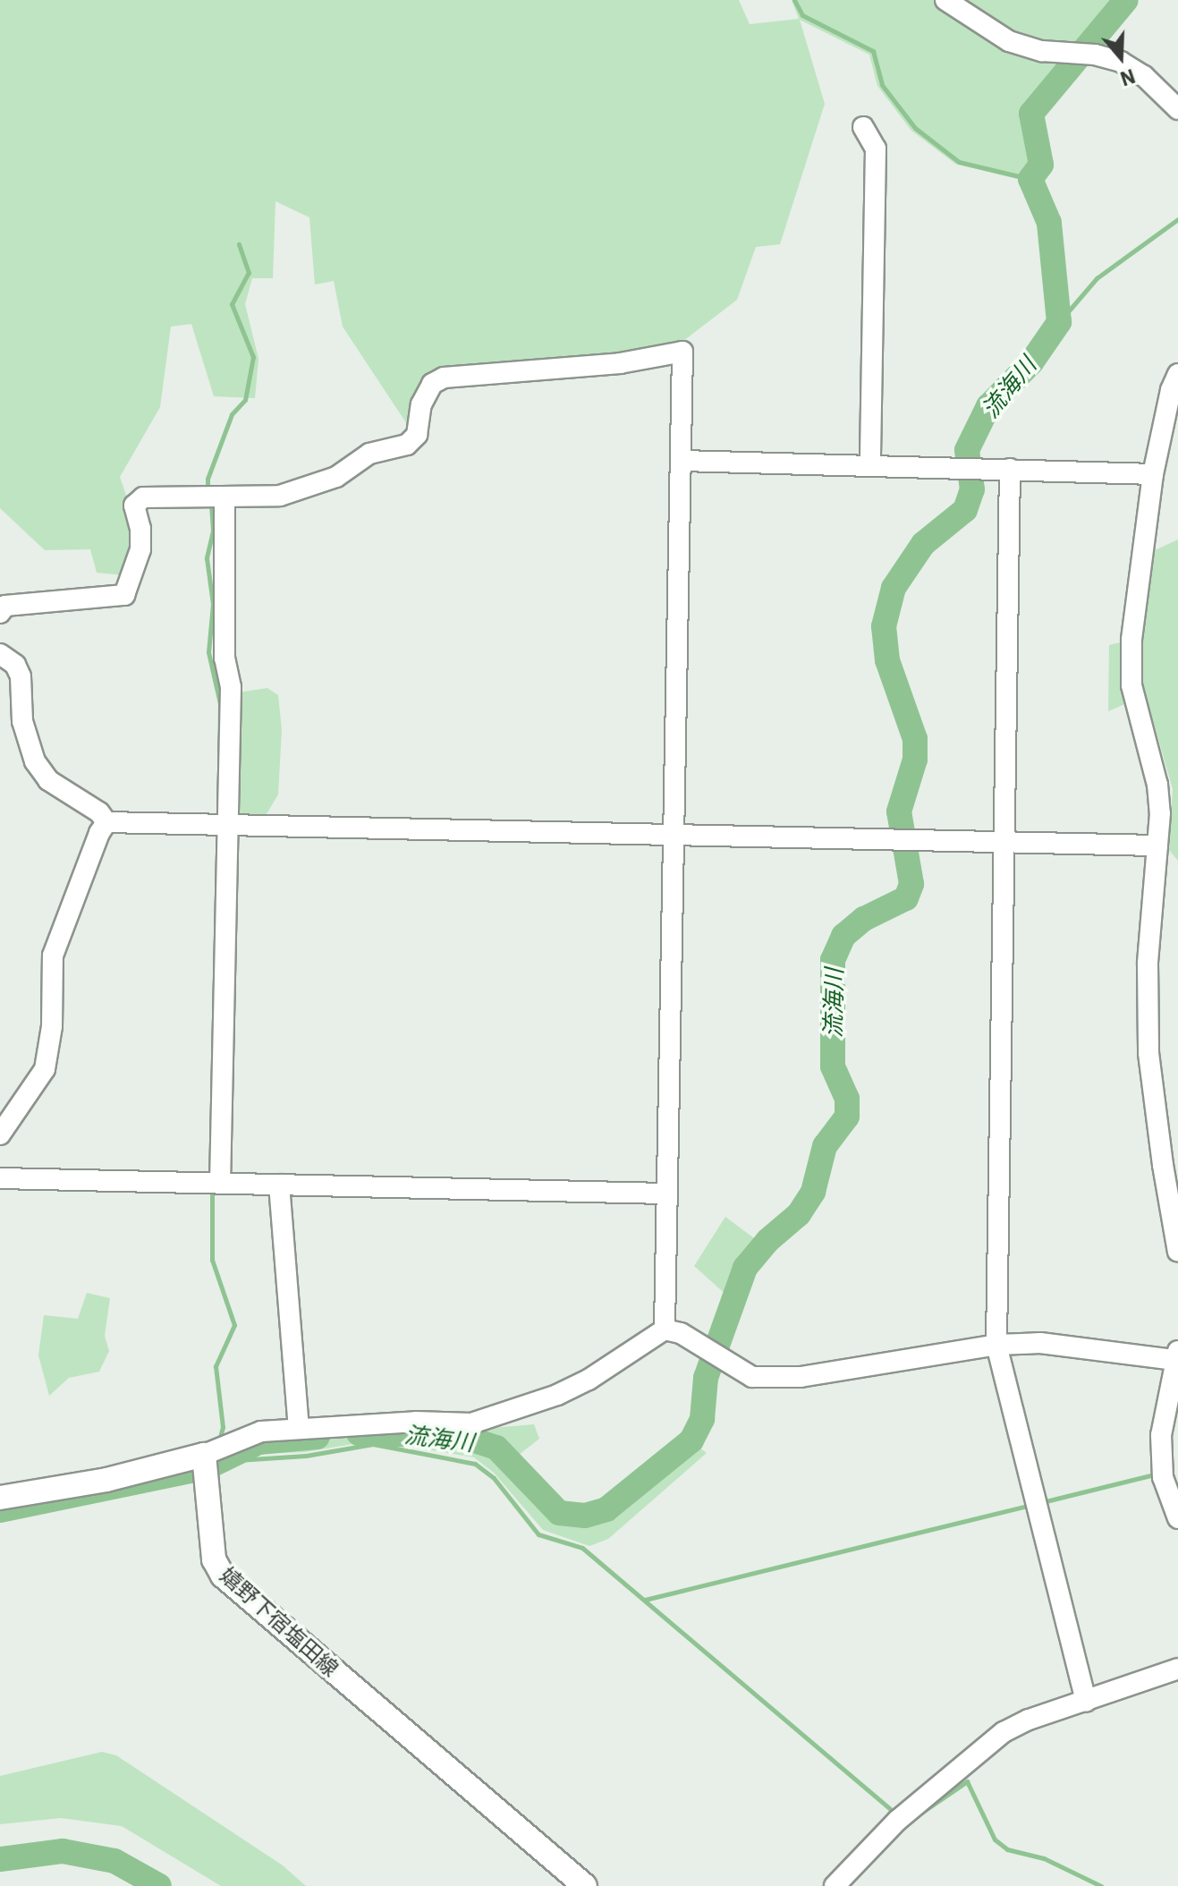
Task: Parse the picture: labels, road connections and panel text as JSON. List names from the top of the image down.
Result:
{
  "streets": {
    "main road": ["嬉野下宿塩田線"]
  },
  "water": ["流海川"],
  "north": "bottom"
}
